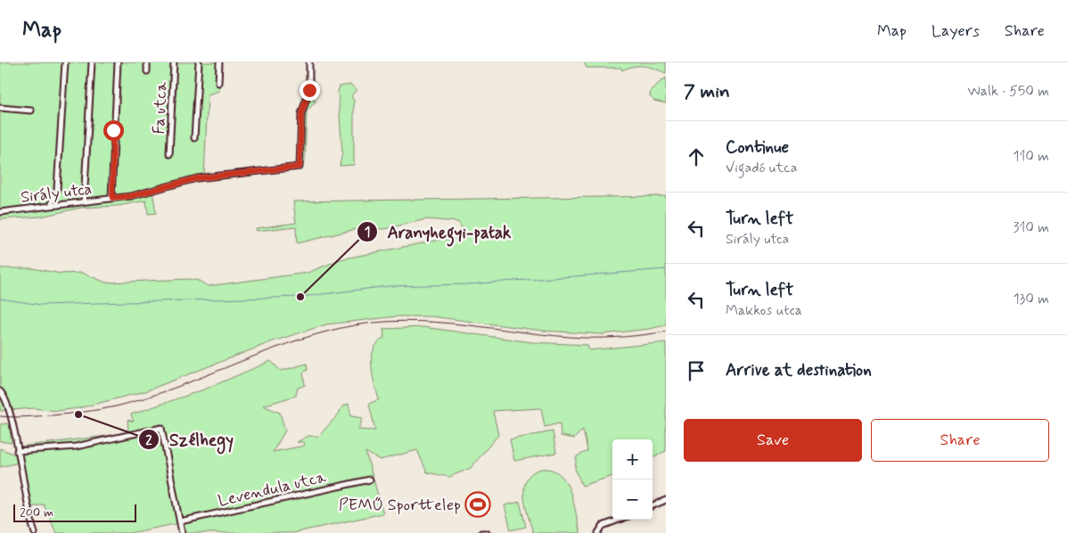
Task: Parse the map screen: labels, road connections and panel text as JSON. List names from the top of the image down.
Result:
{
  "streets": {
    "street": ["Fa utca", "Sirály utca", "Levendula utca"]
  },
  "places": {
    "other": ["Aranyhegyi-patak", "Szélhegy"],
    "sports": ["PEMŰ Sporttelep"]
  },
  "scale_bar": "200 m",
  "page": {
    "header": "Map",
    "nav": ["Map", "Layers", "Share"],
    "heading": ["7 min", "Walk · 550 m"],
    "list": [
      ["Continue", "Vigadó utca", "110 m"],
      ["Turn left", "Sirály utca", "310 m"],
      ["Turn left", "Makkos utca", "130 m"],
      "Arrive at destination"
    ],
    "buttons": ["Save", "Share"],
    "map_buttons": ["+", "−"],
    "scale": "200 m"
  }
}
